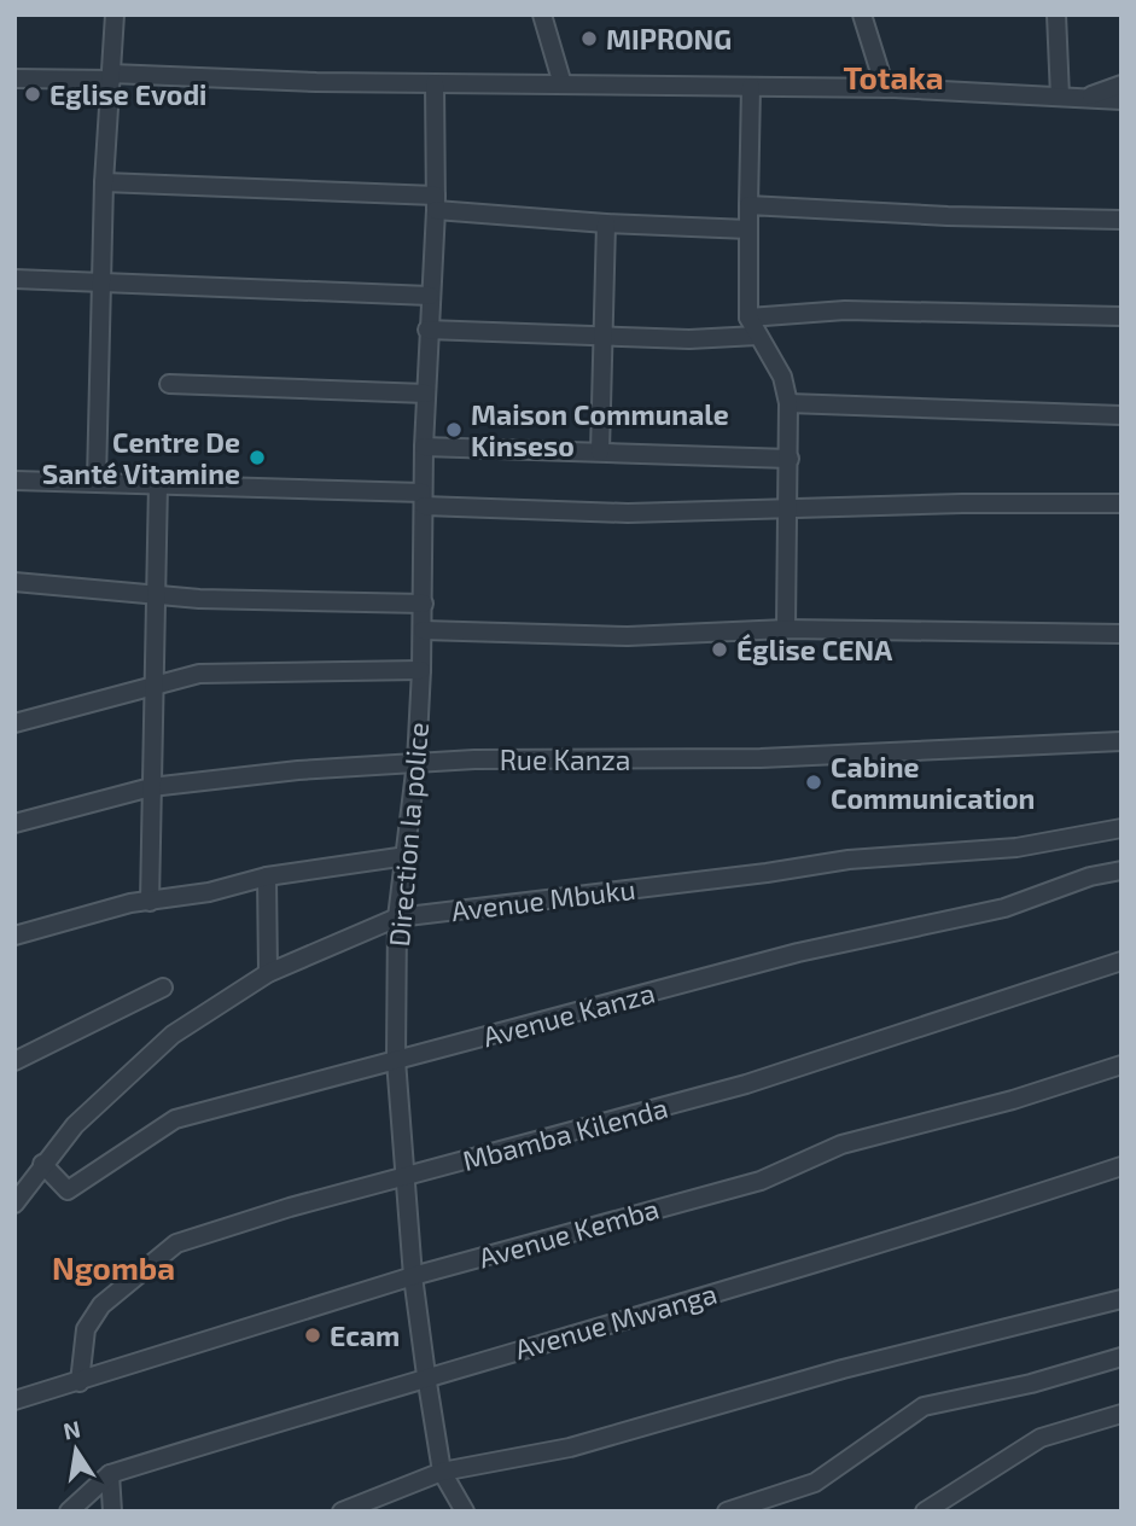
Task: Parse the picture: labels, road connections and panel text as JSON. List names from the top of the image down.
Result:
{
  "streets": {
    "street": [
      "Rue Kanza",
      "Direction la police",
      "Avenue Mbuku",
      "Avenue Kanza",
      "Mbamba Kilenda",
      "Avenue Kemba",
      "Avenue Mwanga"
    ]
  },
  "crossings": [
    ["Rue Kanza", "Direction la police"],
    ["Direction la police", "Avenue Mbuku"],
    ["Direction la police", "Avenue Kanza"],
    ["Direction la police", "Mbamba Kilenda"],
    ["Direction la police", "Avenue Kemba"],
    ["Direction la police", "Avenue Mwanga"],
    ["Avenue Mbuku", "Avenue Kanza"],
    ["Mbamba Kilenda", "Avenue Kemba"]
  ],
  "districts": ["Totaka", "Ngomba"],
  "places": [
    "MIPRONG",
    "Eglise Evodi",
    "Maison Communale Kinseso",
    "Centre De Santé Vitamine",
    "Église CENA",
    "Cabine Communication",
    "Ecam"
  ],
  "north": "top"
}
